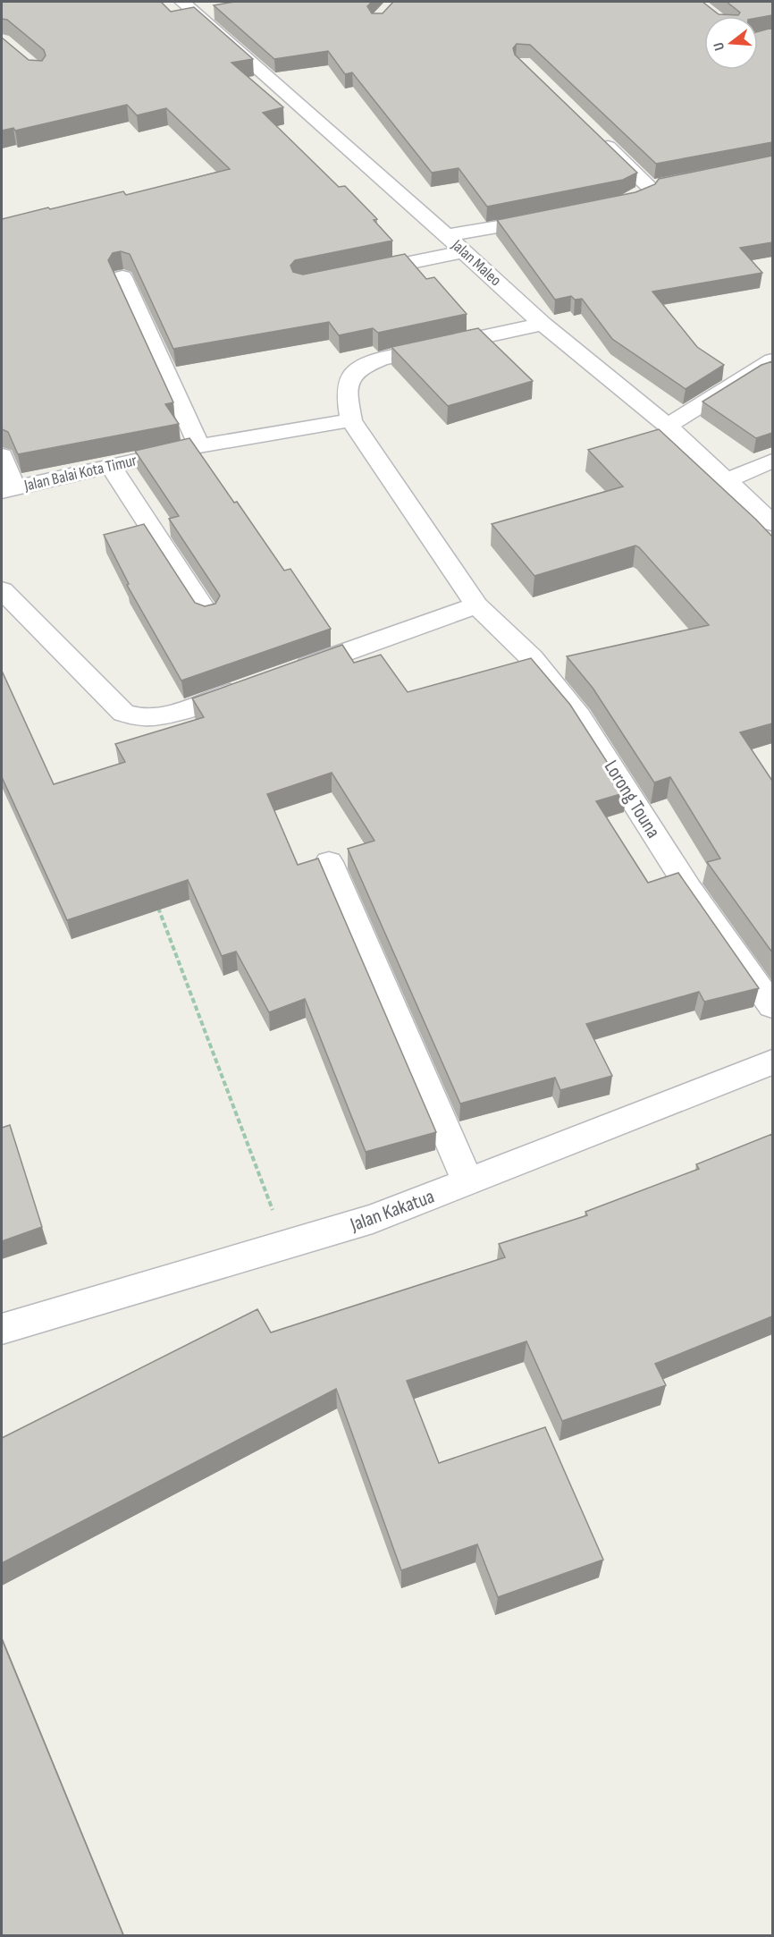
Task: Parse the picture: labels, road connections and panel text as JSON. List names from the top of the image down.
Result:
{
  "streets": {
    "street": [
      "Jalan Maleo",
      "Jalan Balai Kota Timur",
      "Lorong Touna",
      "Jalan Kakatua"
    ]
  },
  "crossings": [
    ["Jalan Balai Kota Timur", "Lorong Touna"]
  ],
  "north": "left"
}
